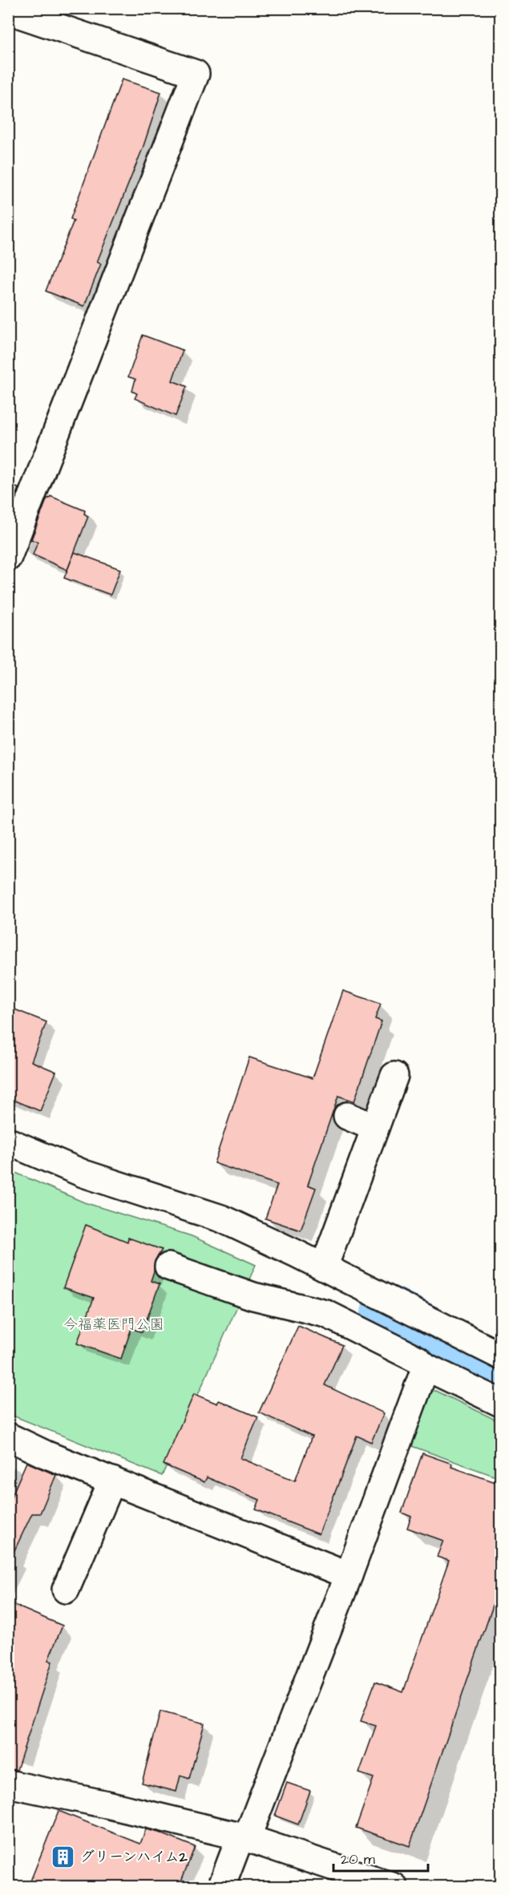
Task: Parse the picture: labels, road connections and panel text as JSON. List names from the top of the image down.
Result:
{
  "parks": ["今福薬医門公園"],
  "places": {
    "building": ["グリーンハイム2"]
  },
  "scale_bar": "20 m"
}
